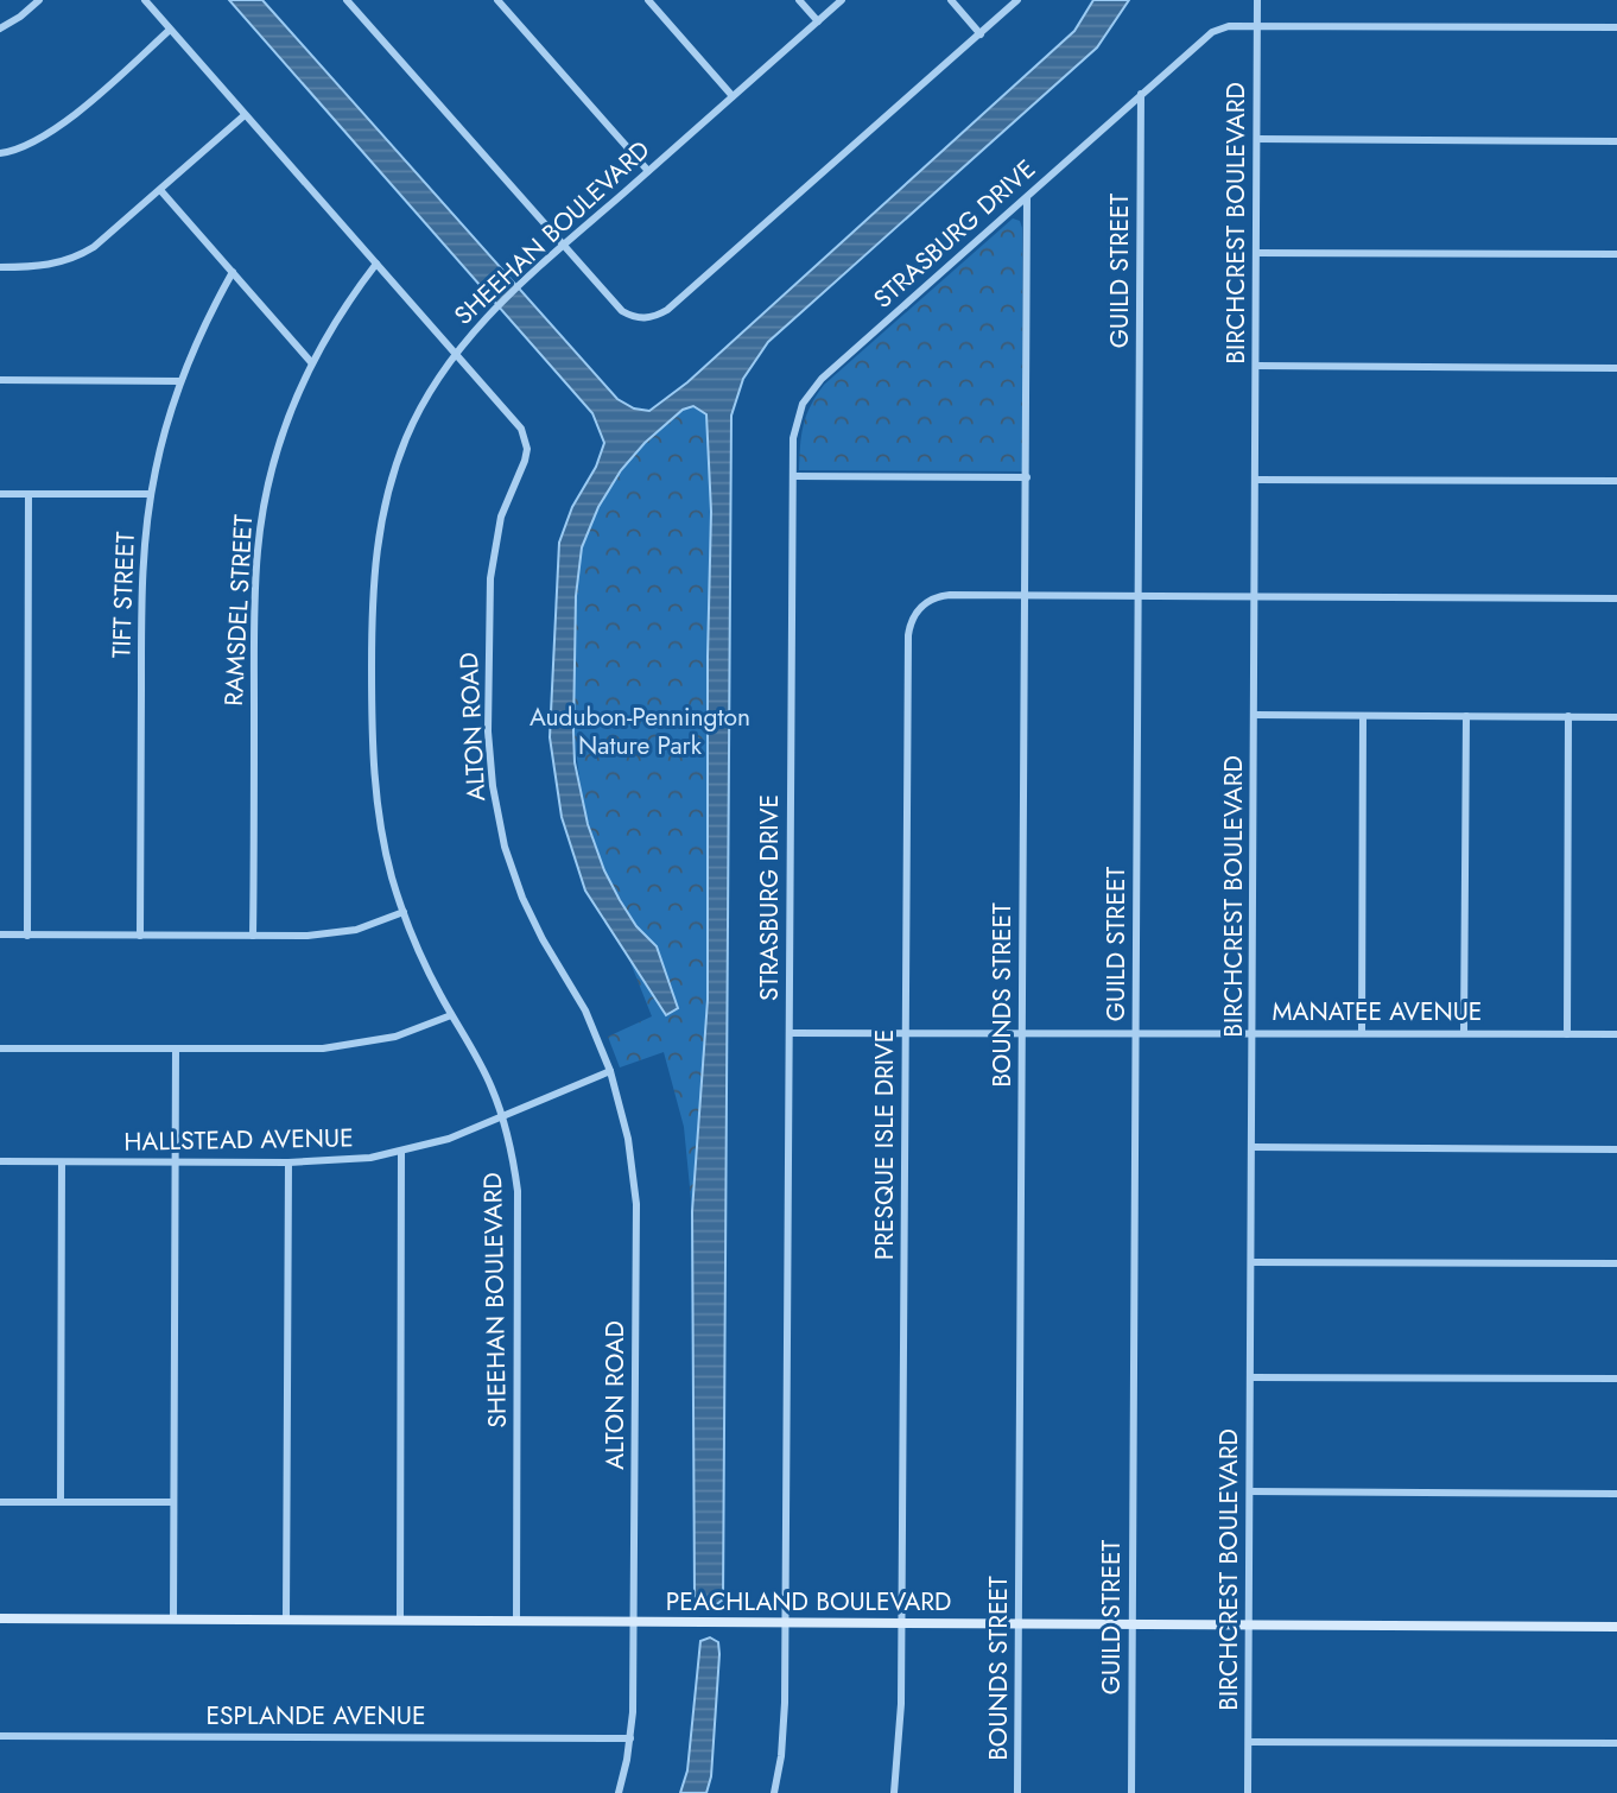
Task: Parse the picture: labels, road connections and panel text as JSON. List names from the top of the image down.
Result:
{
  "streets": {
    "street": [
      "BIRCHCREST BOULEVARD",
      "SHEEHAN BOULEVARD",
      "STRASBURG DRIVE",
      "GUILD STREET",
      "TIFT STREET",
      "RAMSDEL STREET",
      "ALTON ROAD",
      "BOUNDS STREET",
      "MANATEE AVENUE",
      "HALLSTEAD AVENUE",
      "PRESQUE ISLE DRIVE",
      "PEACHLAND BOULEVARD",
      "ESPLANDE AVENUE"
    ]
  },
  "crossings": [
    ["BIRCHCREST BOULEVARD", "STRASBURG DRIVE"],
    ["BIRCHCREST BOULEVARD", "MANATEE AVENUE"],
    ["BIRCHCREST BOULEVARD", "PRESQUE ISLE DRIVE"],
    ["BIRCHCREST BOULEVARD", "PEACHLAND BOULEVARD"],
    ["SHEEHAN BOULEVARD", "ALTON ROAD"],
    ["SHEEHAN BOULEVARD", "HALLSTEAD AVENUE"],
    ["SHEEHAN BOULEVARD", "PEACHLAND BOULEVARD"],
    ["STRASBURG DRIVE", "GUILD STREET"],
    ["STRASBURG DRIVE", "BOUNDS STREET"],
    ["STRASBURG DRIVE", "MANATEE AVENUE"],
    ["STRASBURG DRIVE", "PEACHLAND BOULEVARD"],
    ["GUILD STREET", "MANATEE AVENUE"],
    ["GUILD STREET", "PRESQUE ISLE DRIVE"],
    ["GUILD STREET", "PEACHLAND BOULEVARD"],
    ["RAMSDEL STREET", "ALTON ROAD"],
    ["ALTON ROAD", "HALLSTEAD AVENUE"],
    ["ALTON ROAD", "PEACHLAND BOULEVARD"],
    ["ALTON ROAD", "ESPLANDE AVENUE"],
    ["BOUNDS STREET", "MANATEE AVENUE"],
    ["BOUNDS STREET", "PRESQUE ISLE DRIVE"],
    ["BOUNDS STREET", "PEACHLAND BOULEVARD"],
    ["MANATEE AVENUE", "PRESQUE ISLE DRIVE"],
    ["PRESQUE ISLE DRIVE", "PEACHLAND BOULEVARD"]
  ],
  "parks": ["Audubon-Pennington Nature Park"]
}
